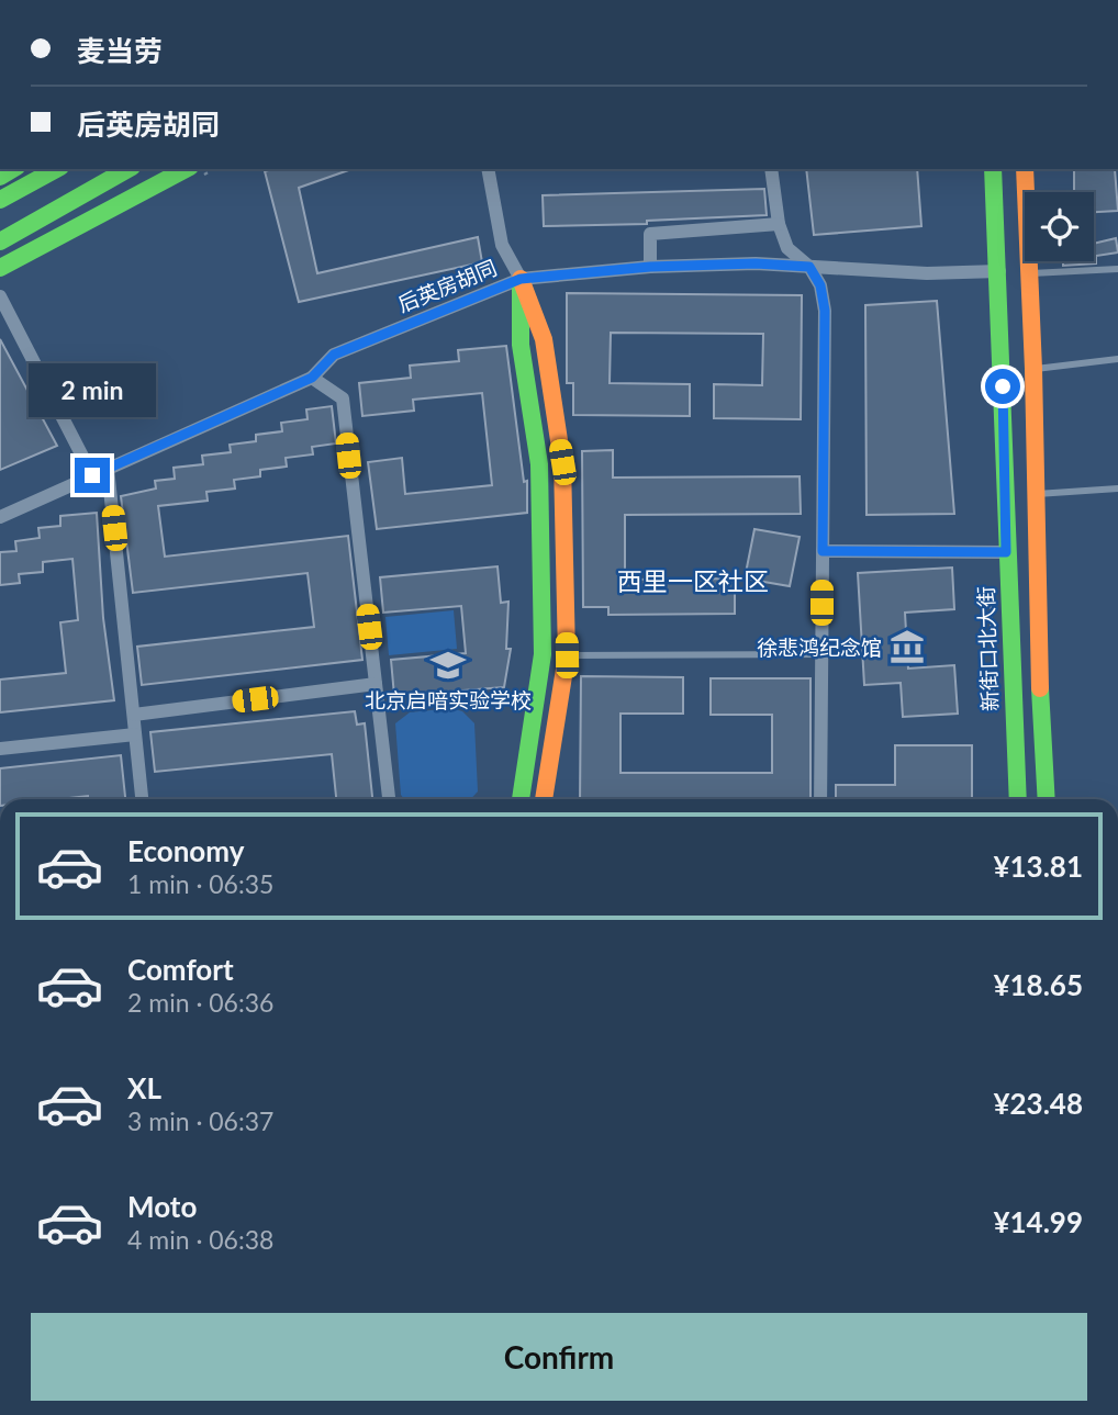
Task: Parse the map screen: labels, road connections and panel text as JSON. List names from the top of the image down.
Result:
{
  "streets": {
    "main road": ["新街口北大街"],
    "street": ["后英房胡同"]
  },
  "crossings": [
    ["后英房胡同", "新街口北大街"]
  ],
  "districts": ["西里一区社区"],
  "places": {
    "museum": ["徐悲鸿纪念馆"],
    "school or university": ["北京启喑实验学校"]
  },
  "page": {
    "banner": ["麦当劳", "后英房胡同"],
    "bubble": "2 min",
    "list": [
      {
        "name": "Economy",
        "note": "1 min · 06:35",
        "value": "¥13.81"
      },
      {
        "name": "Comfort",
        "note": "2 min · 06:36",
        "value": "¥18.65"
      },
      {
        "name": "XL",
        "note": "3 min · 06:37",
        "value": "¥23.48"
      },
      {
        "name": "Moto",
        "note": "4 min · 06:38",
        "value": "¥14.99"
      }
    ],
    "buttons": "Confirm"
  }
}
